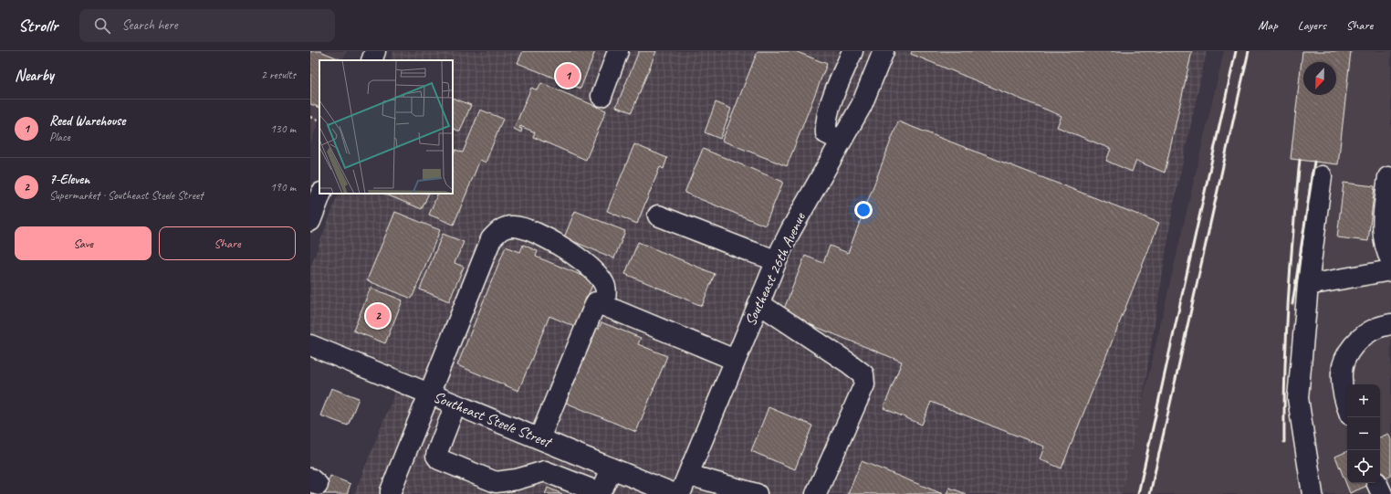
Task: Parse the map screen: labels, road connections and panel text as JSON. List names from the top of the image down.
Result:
{
  "streets": {
    "street": ["Southeast 26th Avenue", "Southeast Steele Street"]
  },
  "north": "bottom",
  "page": {
    "header": "Strollr",
    "search": "Search here",
    "nav": ["Map", "Layers", "Share"],
    "heading": ["Nearby", "2 results"],
    "pins": ["1", "2"],
    "list": [
      {
        "mark": "1",
        "name": "Reed Warehouse",
        "note": "Place",
        "value": "130 m"
      },
      {
        "mark": "2",
        "name": "7-Eleven",
        "note": "Supermarket · Southeast Steele Street",
        "value": "190 m"
      }
    ],
    "buttons": ["Save", "Share"],
    "map_buttons": ["+", "−"]
  }
}
